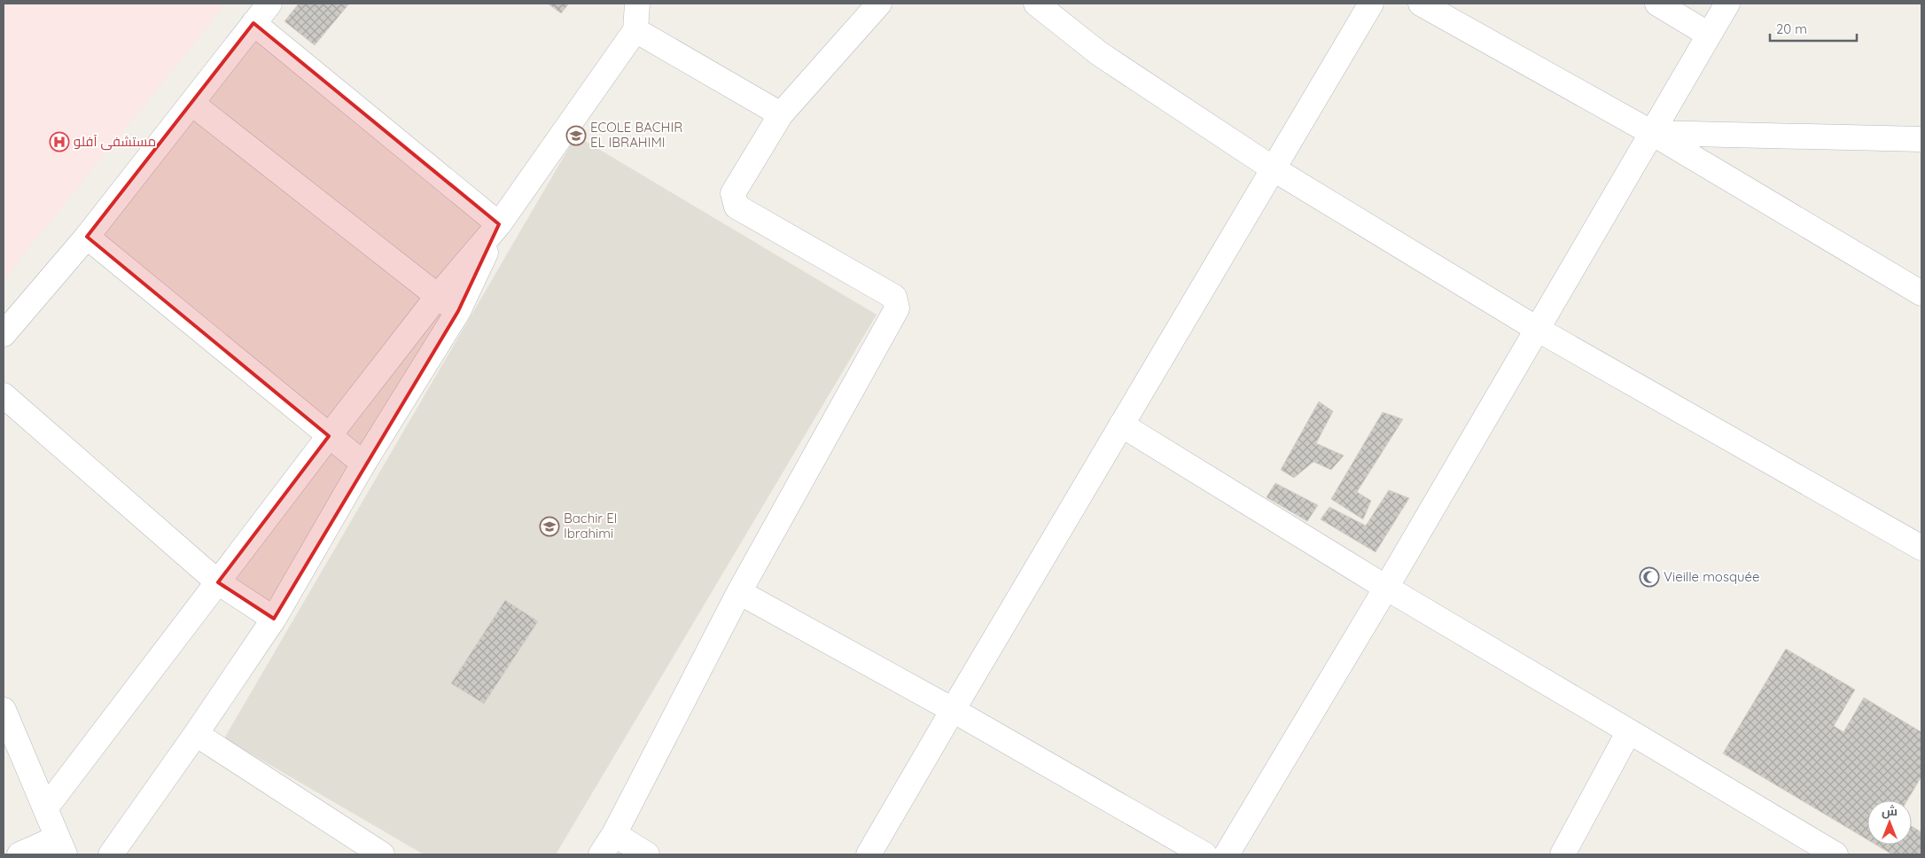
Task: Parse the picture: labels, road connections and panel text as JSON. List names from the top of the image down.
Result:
{
  "places": {
    "school or university": ["ECOLE BACHIR EL IBRAHIMI", "Bachir El Ibrahimi"],
    "hospital": ["مستشفى آفلو"],
    "mosque": ["Vieille mosquée"]
  },
  "scale_bar": "20 m",
  "north": "top"
}
